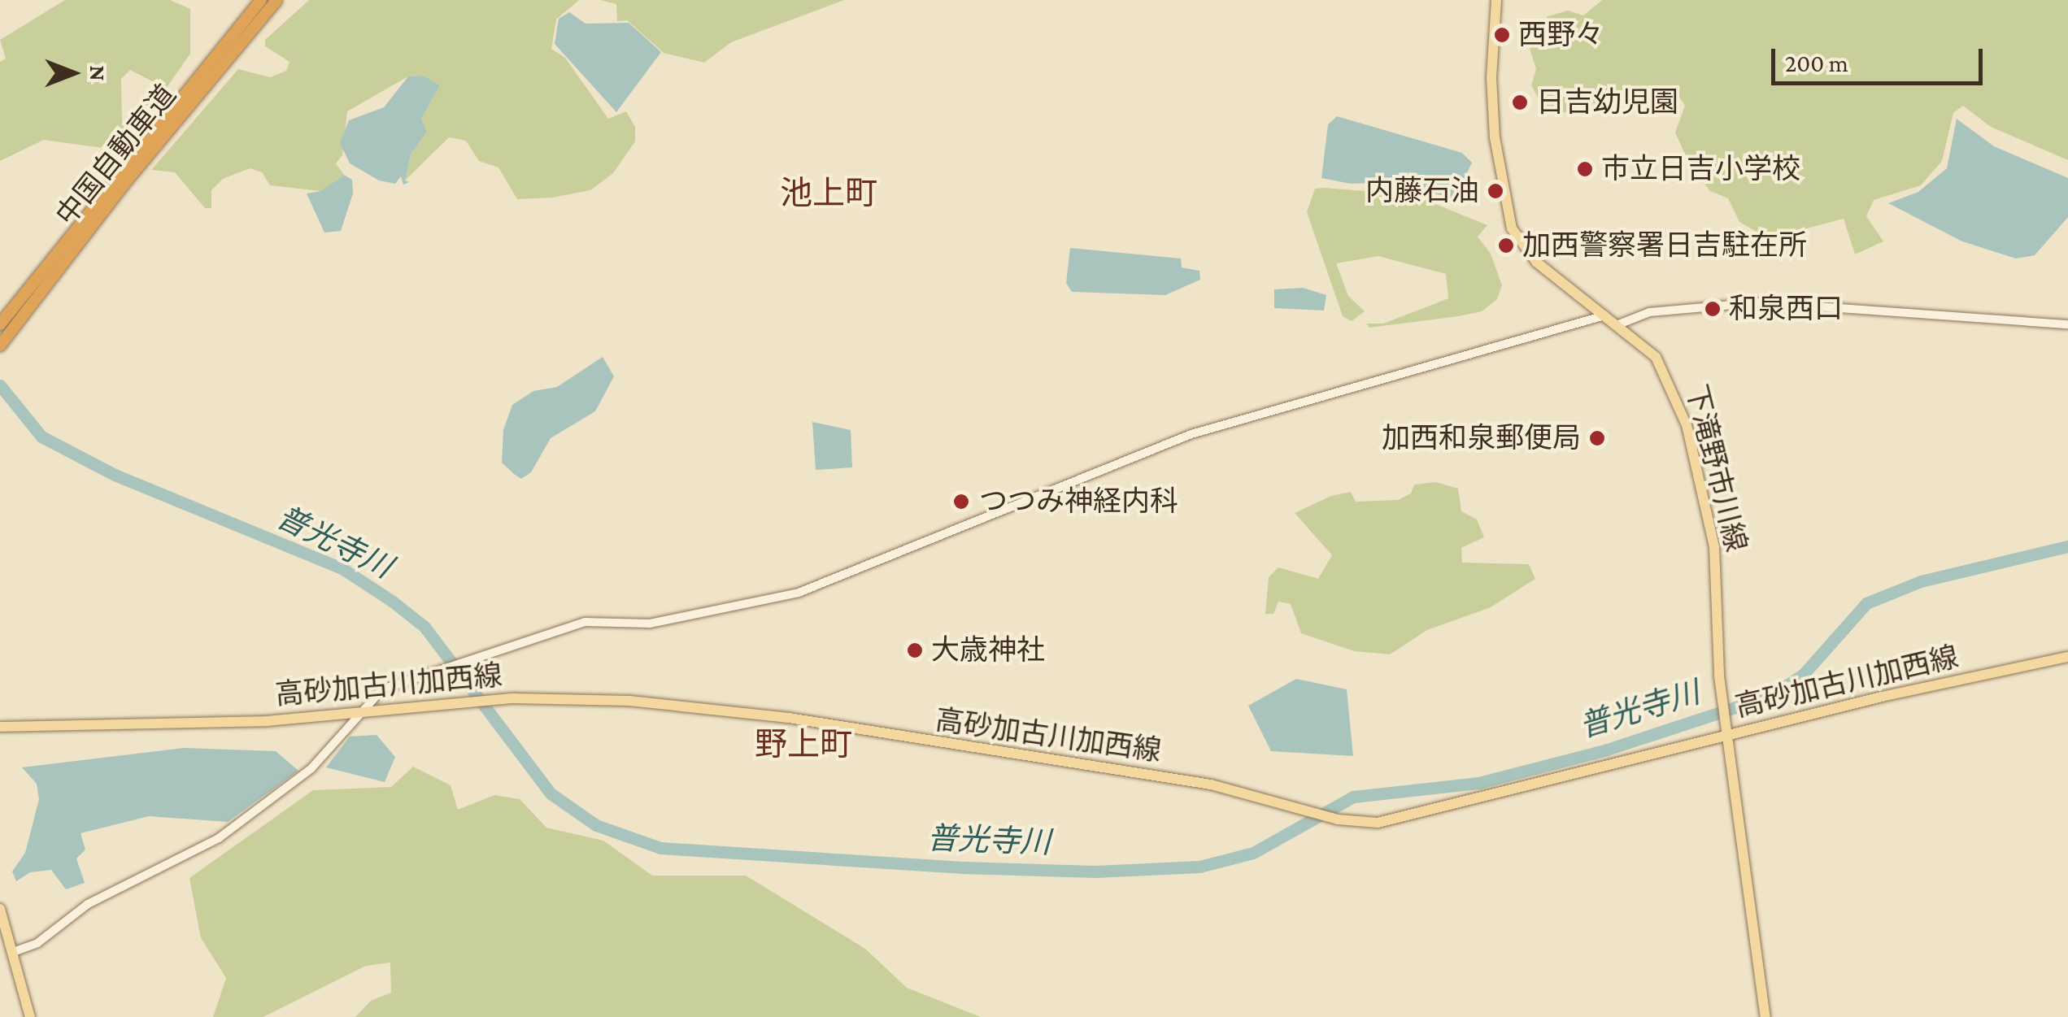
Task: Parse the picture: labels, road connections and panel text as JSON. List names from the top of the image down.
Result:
{
  "streets": {
    "highway": ["中国自動車道"],
    "main road": ["下滝野市川線", "高砂加古川加西線"]
  },
  "crossings": [
    ["下滝野市川線", "高砂加古川加西線"]
  ],
  "districts": ["池上町", "野上町"],
  "water": ["普光寺川"],
  "places": [
    "西野々",
    "日吉幼児園",
    "市立日吉小学校",
    "内藤石油",
    "加西警察署日吉駐在所",
    "和泉西口",
    "加西和泉郵便局",
    "つつみ神経内科",
    "大歳神社"
  ],
  "scale_bar": "200 m",
  "north": "right"
}
